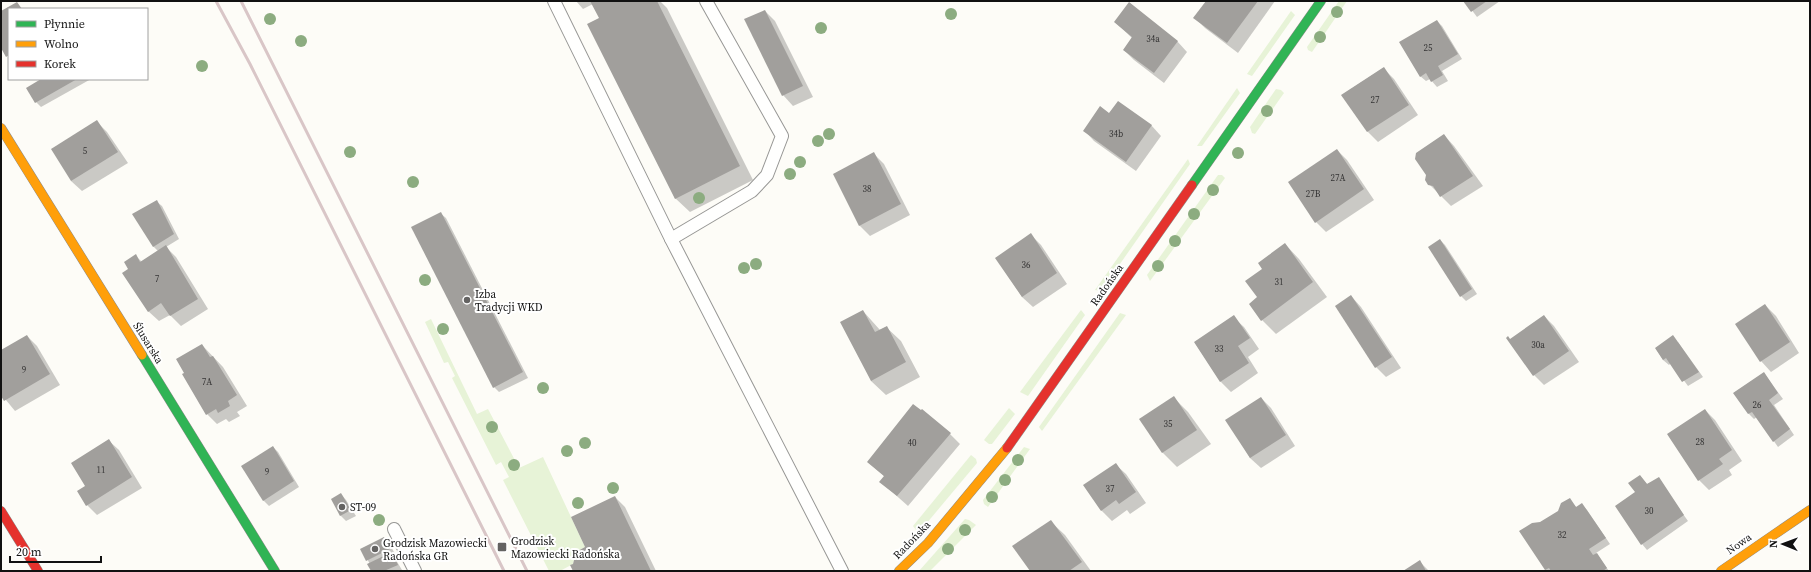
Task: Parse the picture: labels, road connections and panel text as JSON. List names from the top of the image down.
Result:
{
  "streets": {
    "street": ["Radońska", "Ślusarska", "Nowa"]
  },
  "places": {
    "other": ["Izba Tradycji WKD", "ST-09", "Grodzisk Mazowiecki Radońska GR"],
    "transit": ["Grodzisk Mazowiecki Radońska"]
  },
  "house_numbers": [
    "34a",
    "25",
    "27",
    "34b",
    "5",
    "27A",
    "38",
    "27B",
    "36",
    "7",
    "31",
    "30a",
    "33",
    "9",
    "7A",
    "26",
    "35",
    "28",
    "40",
    "11",
    "9",
    "37",
    "30",
    "32"
  ],
  "legend": ["Płynnie", "Wolno", "Korek"],
  "scale_bar": "20 m",
  "north": "left"
}
